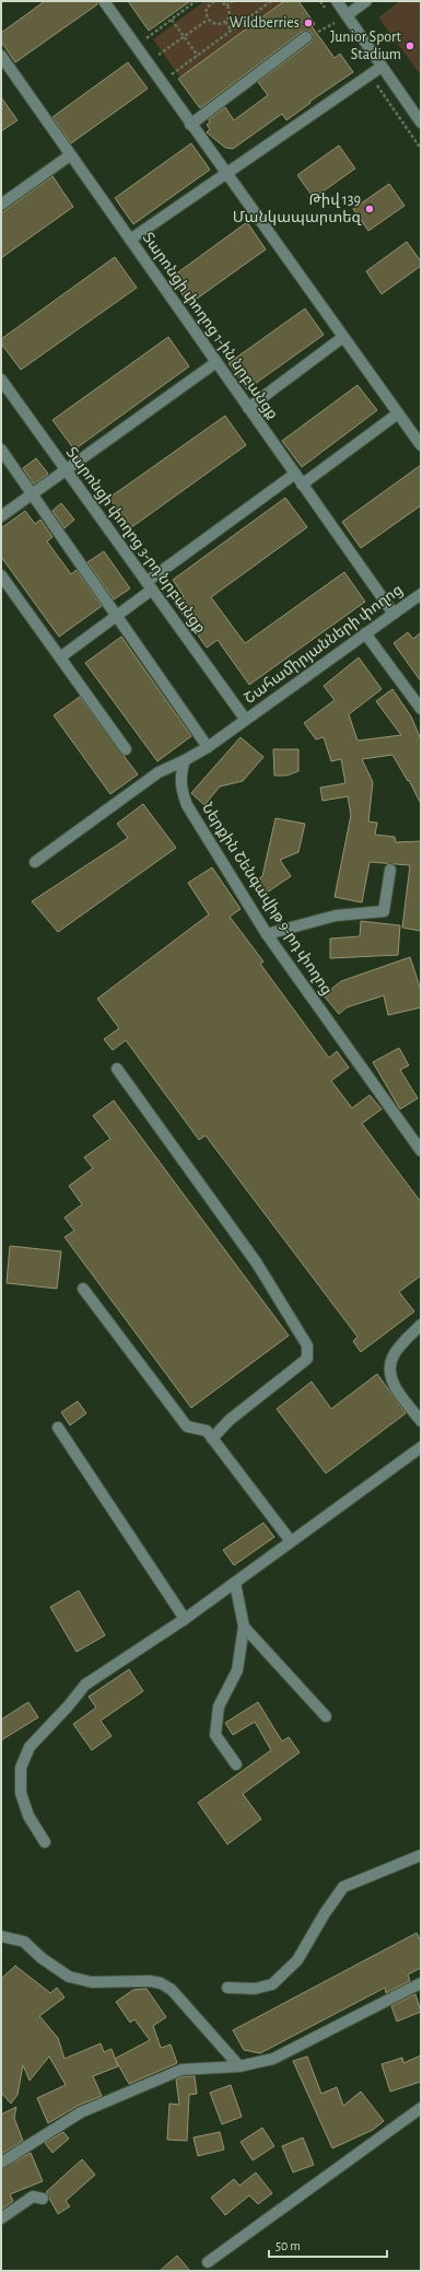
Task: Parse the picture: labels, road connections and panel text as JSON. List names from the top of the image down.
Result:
{
  "streets": {
    "street": [
      "Տարոնցի փողոց 1-ին նրբանցք",
      "Տարոնցի փողոց 3-րդ նրբանցք",
      "Շահամիրյանների փողոց",
      "Ներքին Շենգավիթ 9-րդ փողոց"
    ]
  },
  "crossings": [
    ["Տարոնցի փողոց 1-ին նրբանցք", "Շահամիրյանների փողոց"],
    ["Տարոնցի փողոց 3-րդ նրբանցք", "Շահամիրյանների փողոց"]
  ],
  "places": ["Wildberries", "Junior Sport Stadium", "Թիվ 139 Մանկապարտեզ"],
  "scale_bar": "50 m"
}
